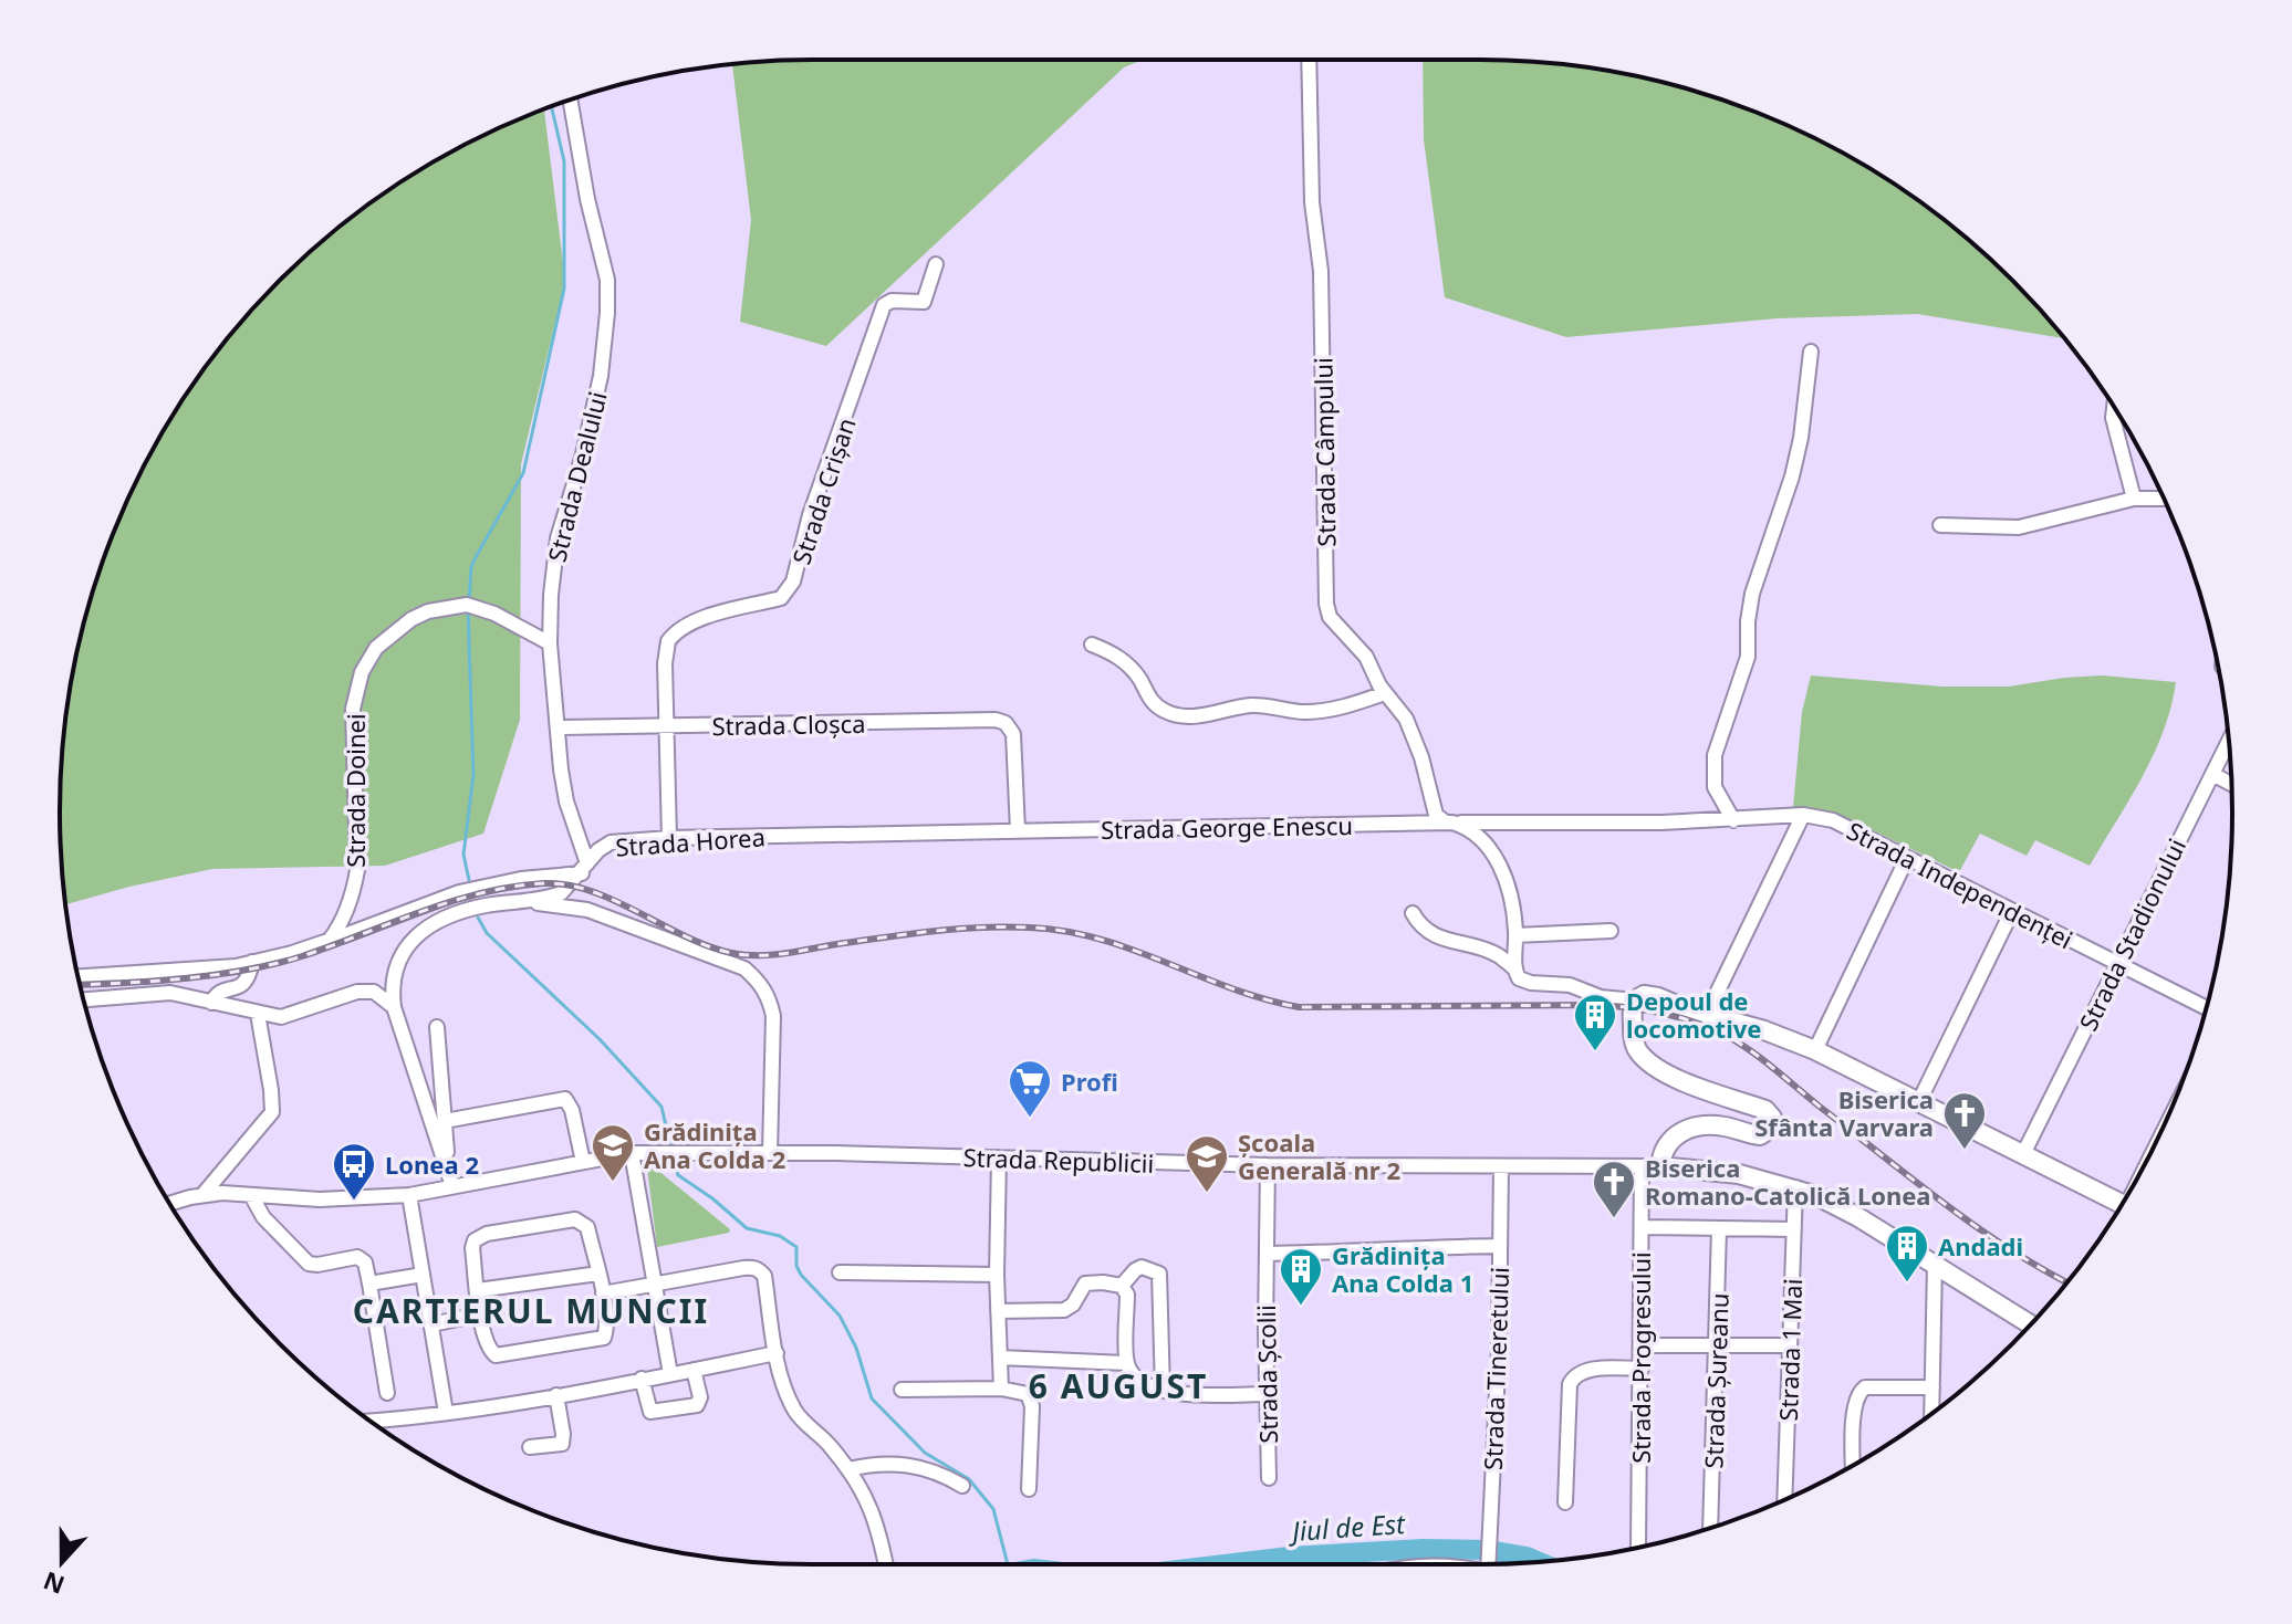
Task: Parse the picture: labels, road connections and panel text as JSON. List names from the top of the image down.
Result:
{
  "streets": {
    "main road": ["Strada Republicii"],
    "street": [
      "Strada Câmpului",
      "Strada Dealului",
      "Strada Crișan",
      "Strada Cloșca",
      "Strada Doinei",
      "Strada George Enescu",
      "Strada Horea",
      "Strada Independenței",
      "Strada Stadionului",
      "Strada 1 Mai",
      "Strada Progresului",
      "Strada Tineretului",
      "Strada Școlii",
      "Strada Șureanu"
    ]
  },
  "crossings": [
    ["Strada Câmpului", "Strada George Enescu"],
    ["Strada Dealului", "Strada Cloșca"],
    ["Strada Dealului", "Strada Doinei"],
    ["Strada Dealului", "Strada Horea"],
    ["Strada Crișan", "Strada Cloșca"],
    ["Strada Crișan", "Strada Horea"],
    ["Strada Cloșca", "Strada George Enescu"],
    ["Strada Cloșca", "Strada Horea"],
    ["Strada George Enescu", "Strada Horea"],
    ["Strada George Enescu", "Strada Independenței"],
    ["Strada Independenței", "Strada Stadionului"],
    ["Strada Republicii", "Strada 1 Mai"],
    ["Strada Republicii", "Strada Progresului"],
    ["Strada Republicii", "Strada Tineretului"],
    ["Strada Republicii", "Strada Școlii"]
  ],
  "districts": ["CARTIERUL MUNCII", "6 AUGUST"],
  "water": ["Jiul de Est"],
  "places": {
    "building": ["Depoul de locomotive", "Andadi", "Grădinița Ana Colda 1"],
    "supermarket": ["Profi"],
    "church": ["Biserica Sfânta Varvara", "Biserica Romano-Catolică Lonea"],
    "school or university": ["Grădinița Ana Colda 2", "Școala Generală nr 2"],
    "bus stop": ["Lonea 2"]
  },
  "north": "bottom"
}
